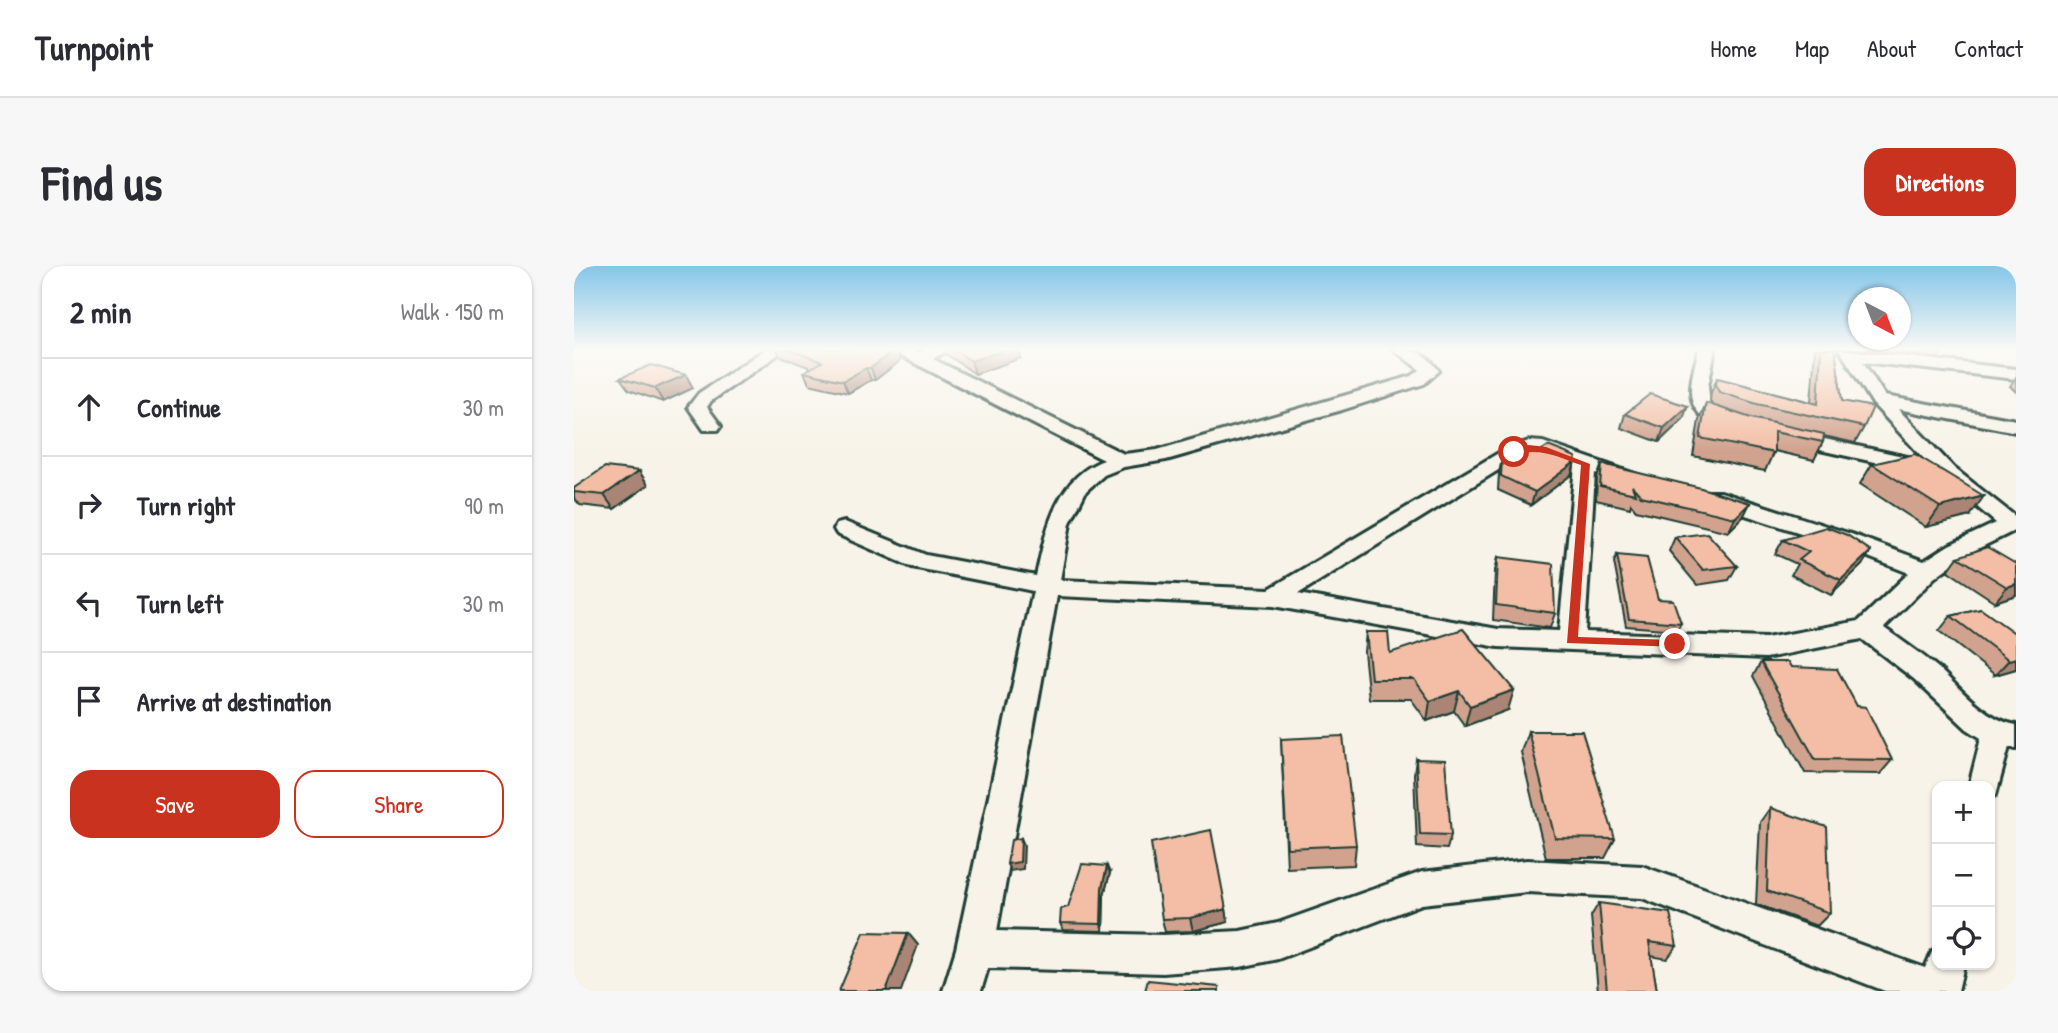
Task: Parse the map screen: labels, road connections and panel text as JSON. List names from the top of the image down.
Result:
{
  "north": "bottom right",
  "page": {
    "header": "Turnpoint",
    "nav": [
      "Home",
      "Map",
      "About",
      "Contact"
    ],
    "buttons": [
      "Directions",
      ["Save", "Share"]
    ],
    "title": "Find us",
    "heading": ["2 min", "Walk · 150 m"],
    "list": [
      ["Continue", "30 m"],
      ["Turn right", "90 m"],
      ["Turn left", "30 m"],
      "Arrive at destination"
    ],
    "map_buttons": ["+", "−"]
  }
}
